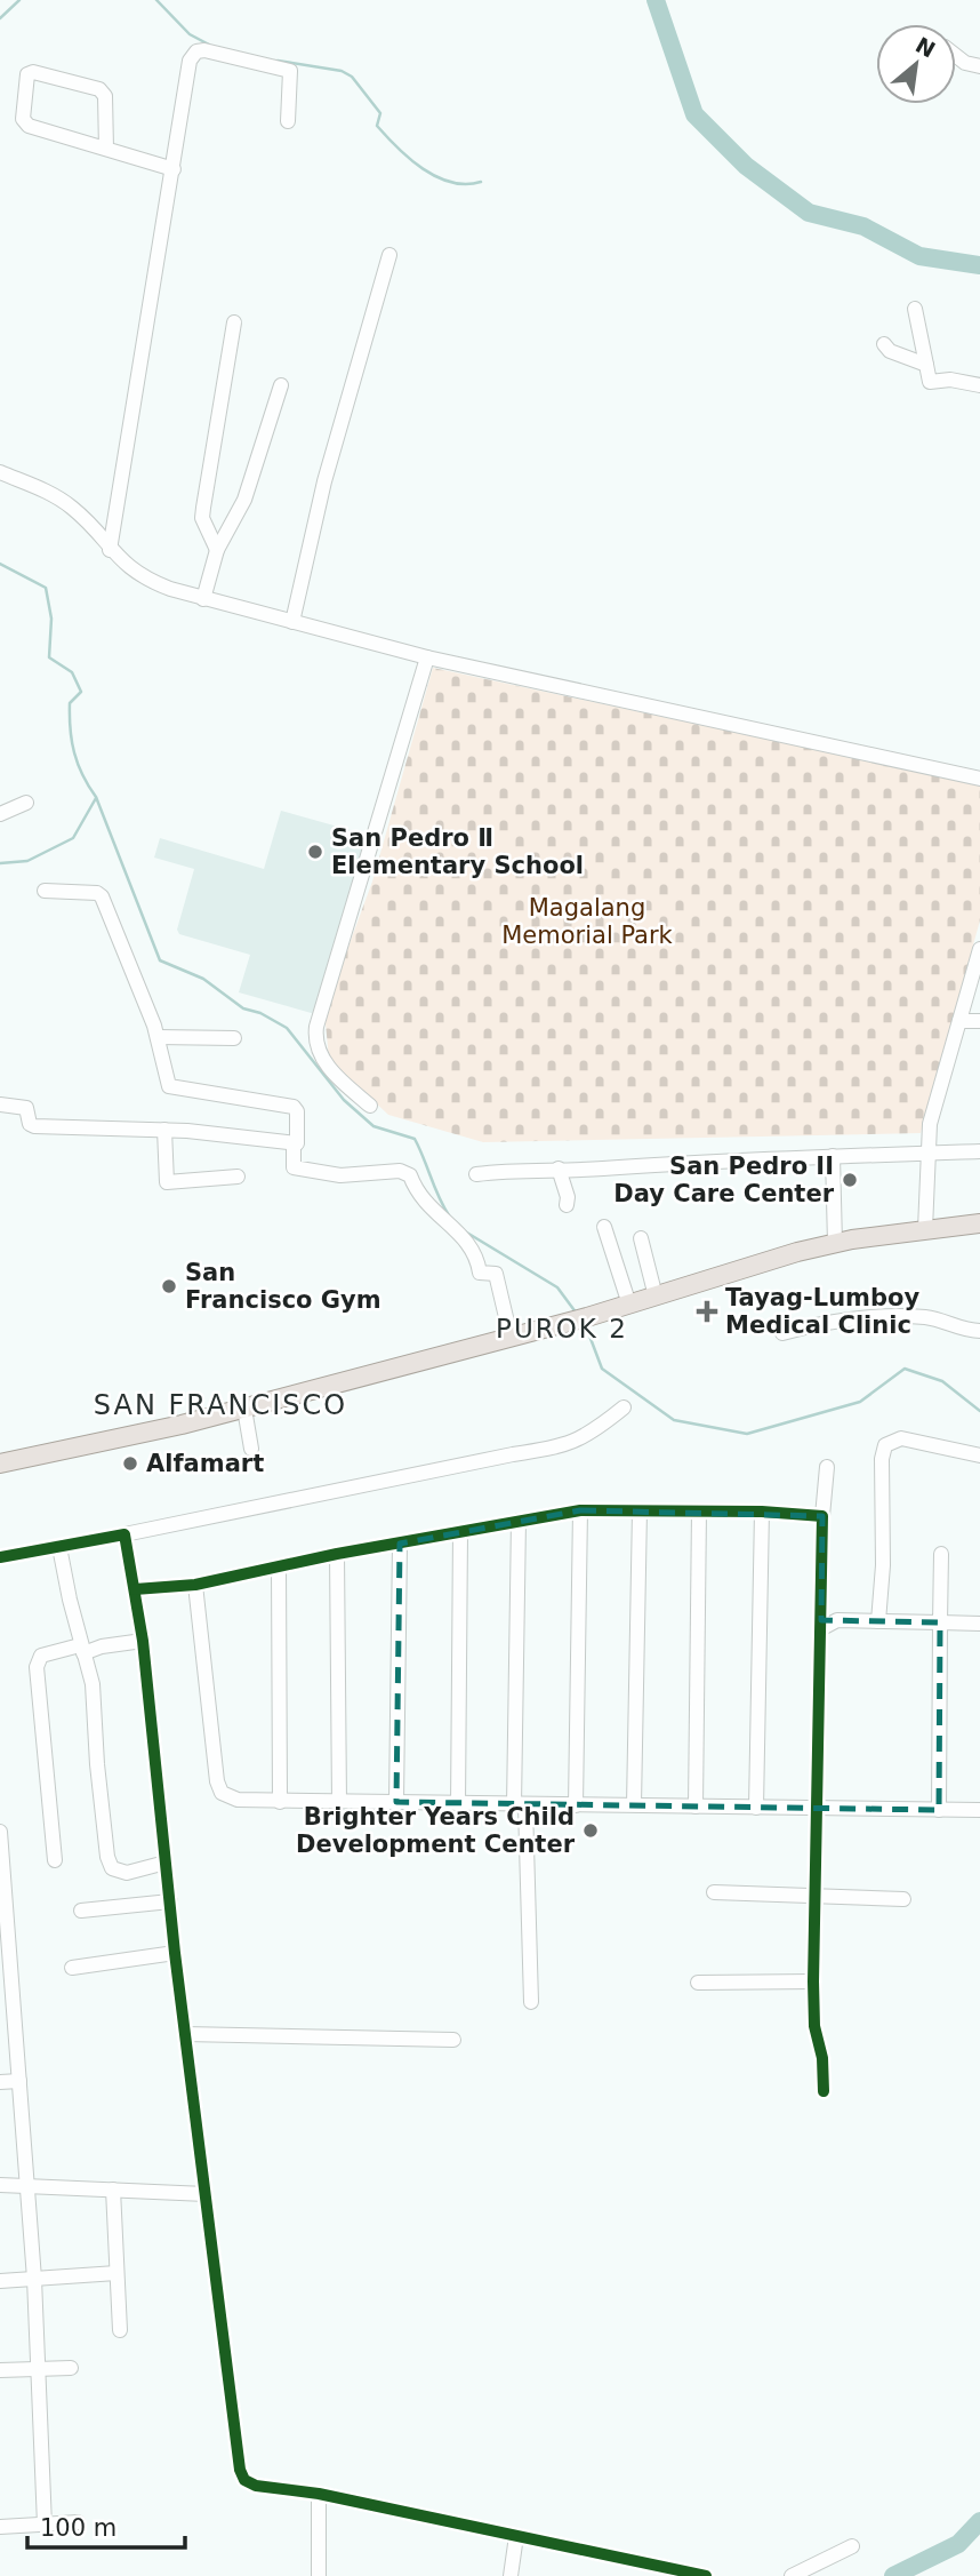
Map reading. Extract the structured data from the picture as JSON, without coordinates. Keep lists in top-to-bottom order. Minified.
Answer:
{"districts":["PUROK 2","SAN FRANCISCO"],"parks":["Magalang Memorial Park"],"places":{"other":["San Pedro Ⅱ Elementary School","San Pedro II Day Care Center","San Francisco Gym","Alfamart","Brighter Years Child Development Center"],"health":["Tayag-Lumboy Medical Clinic"]},"scale_bar":"100 m","north":"top right"}
